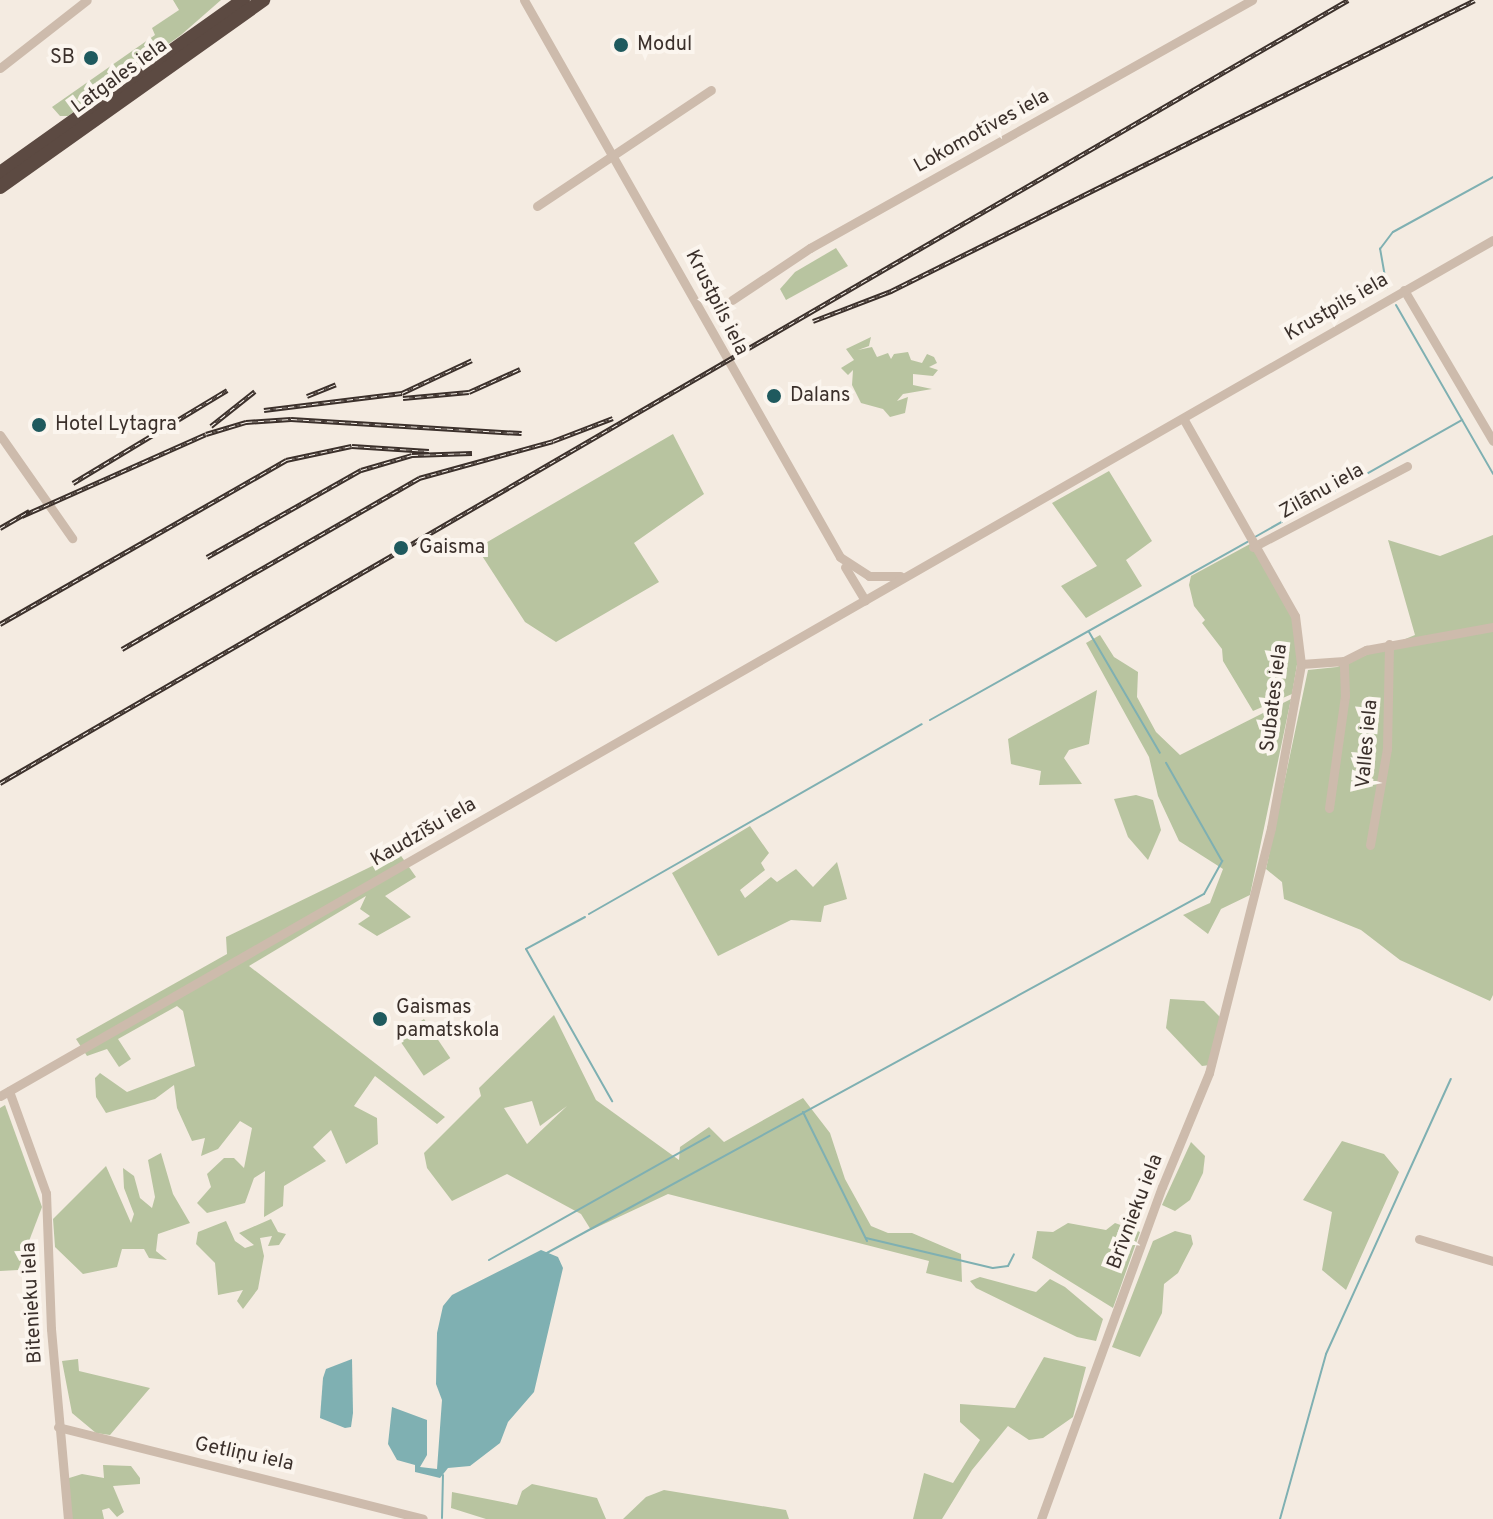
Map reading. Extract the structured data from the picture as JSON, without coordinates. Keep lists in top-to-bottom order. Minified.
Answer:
{"streets":{"highway":["Latgales iela"],"street":["Lokomotīves iela","Krustpils iela","Zilānu iela","Subates iela","Valles iela","Kaudzīšu iela","Brīvnieku iela","Bitenieku iela","Getliņu iela"]},"crossings":[["Krustpils iela","Subates iela"],["Krustpils iela","Kaudzīšu iela"],["Zilānu iela","Subates iela"],["Subates iela","Brīvnieku iela"],["Kaudzīšu iela","Bitenieku iela"],["Bitenieku iela","Getliņu iela"]],"places":["Modul","SB","Dalans","Hotel Lytagra","Gaisma","Gaismas pamatskola"]}
